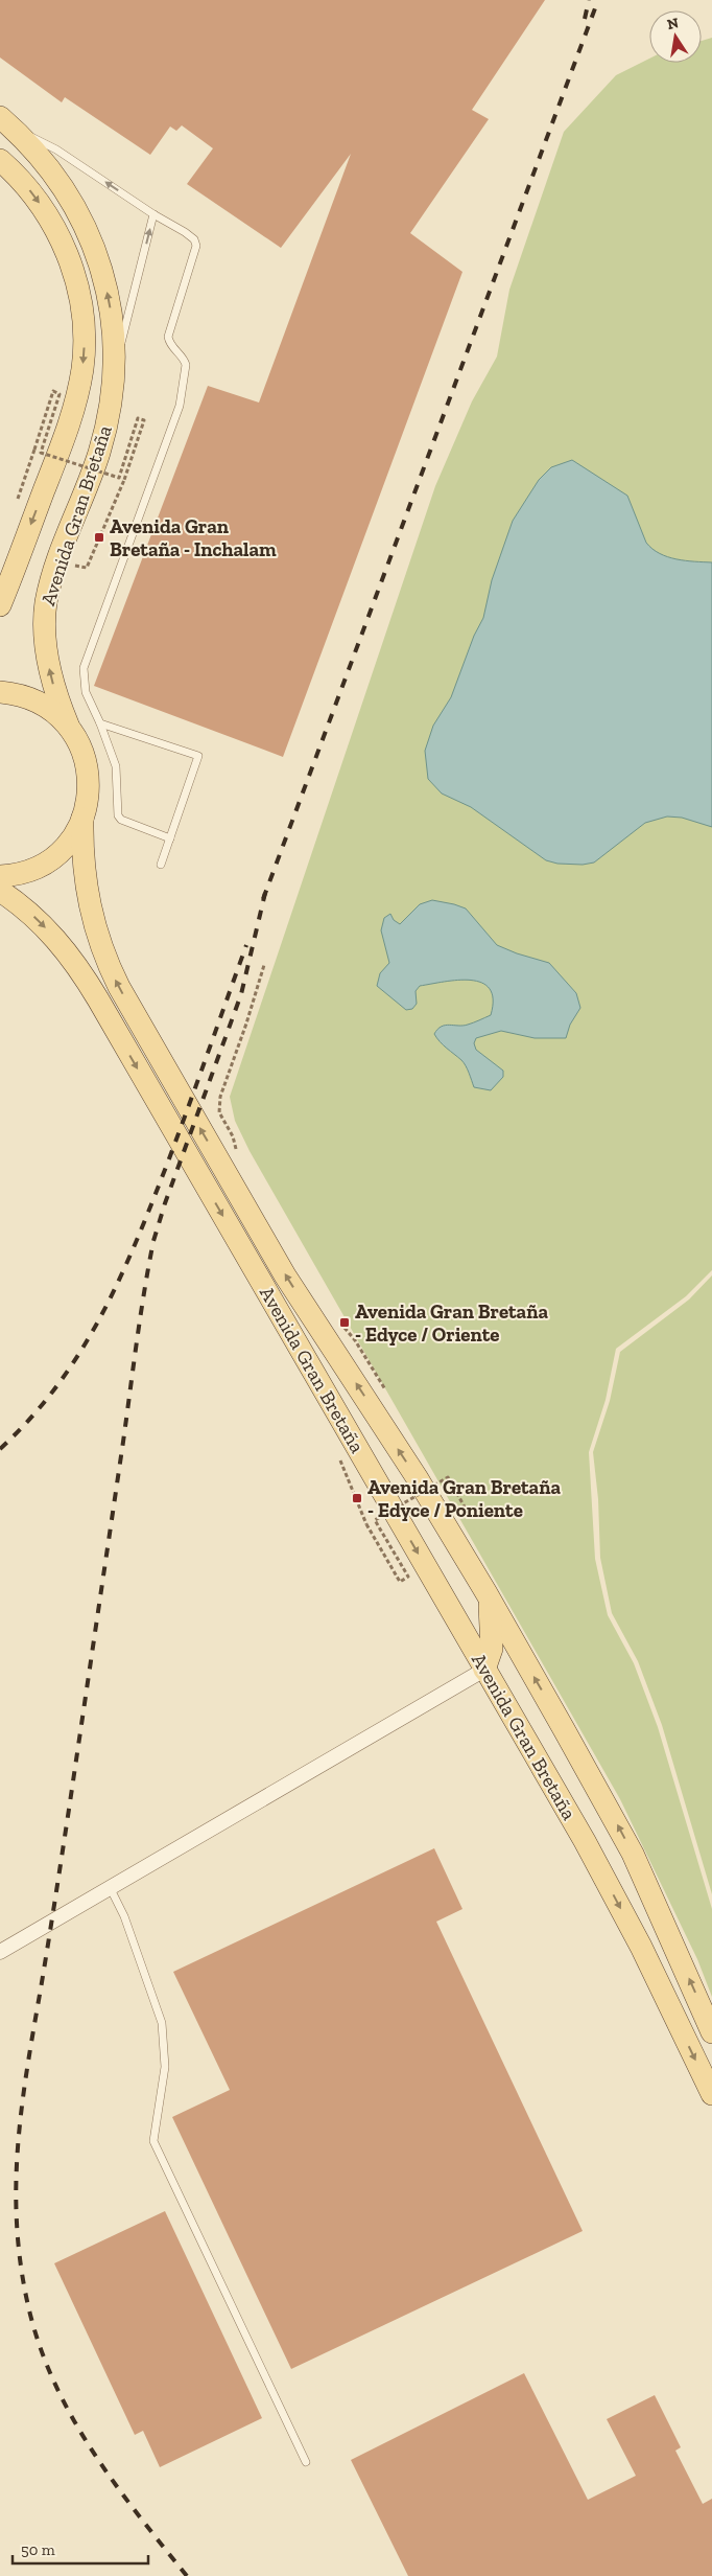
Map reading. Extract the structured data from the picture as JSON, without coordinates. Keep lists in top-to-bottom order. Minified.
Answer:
{"streets":{"main road":["Avenida Gran Bretaña"]},"places":{"transit":["Avenida Gran Bretaña - Inchalam","Avenida Gran Bretaña - Edyce / Oriente","Avenida Gran Bretaña - Edyce / Poniente"]},"scale_bar":"50 m","north":"top"}
